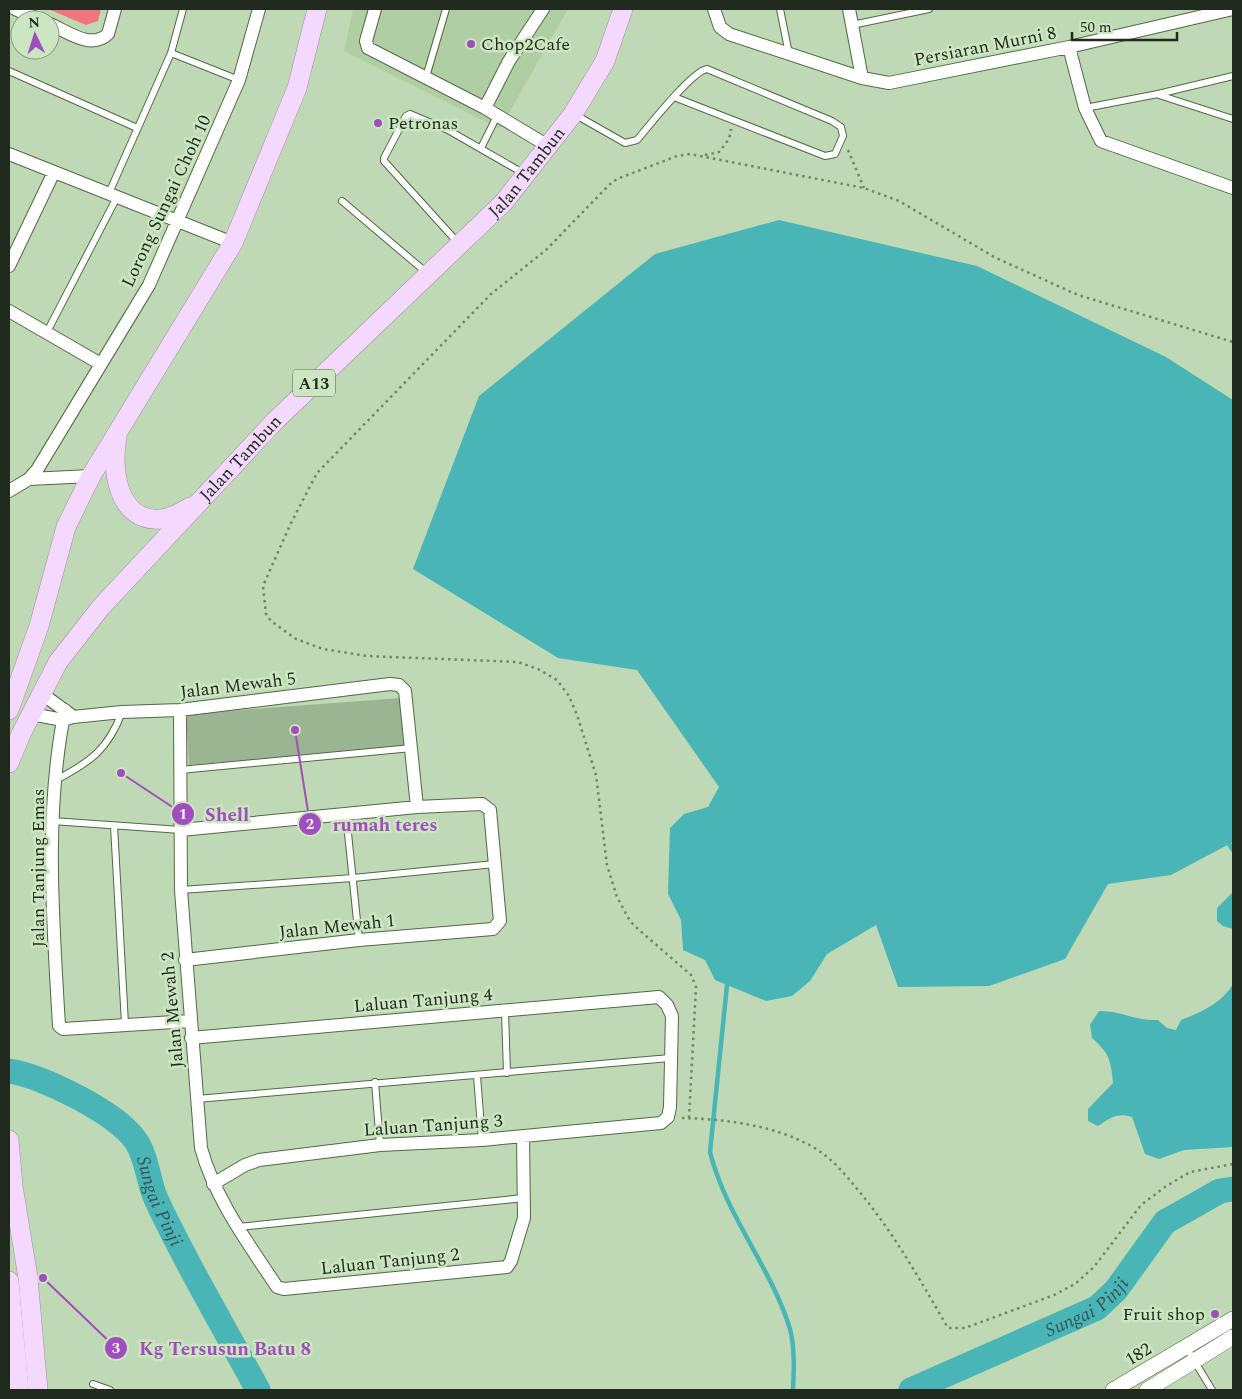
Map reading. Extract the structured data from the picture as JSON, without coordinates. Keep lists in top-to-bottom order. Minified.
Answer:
{"streets":{"main road":["Jalan Tambun","A13"],"street":["Persiaran Murni 8","Lorong Sungai Choh 10","Jalan Mewah 5","Jalan Tanjung Emas","Jalan Mewah 1","Laluan Tanjung 4","Jalan Mewah 2","Laluan Tanjung 3","Laluan Tanjung 2","182"]},"crossings":[["Jalan Tambun","Jalan Mewah 5"],["Jalan Mewah 5","Jalan Tanjung Emas"],["Jalan Mewah 5","Jalan Mewah 2"],["Jalan Mewah 1","Jalan Mewah 2"],["Laluan Tanjung 4","Jalan Mewah 2"],["Jalan Mewah 2","Laluan Tanjung 3"],["Jalan Mewah 2","Laluan Tanjung 2"]],"water":["Sungai Pinji"],"places":["Chop2Cafe","Petronas","rumah teres","Shell","Kg Tersusun Batu 8","Fruit shop"],"scale_bar":"50 m","north":"top"}
